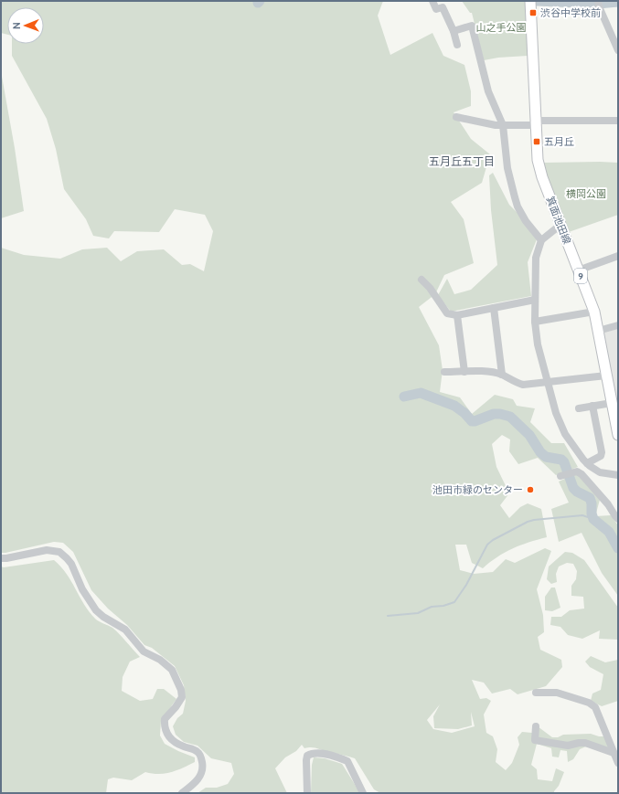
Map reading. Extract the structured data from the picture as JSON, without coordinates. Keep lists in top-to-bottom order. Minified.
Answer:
{"streets":{"main road":["箕面池田線","9"]},"districts":["五月丘五丁目"],"parks":["山之手公園","横岡公園"],"places":{"transit":["渋谷中学校前","五月丘"],"other":["池田市緑のセンター"]},"north":"left"}
